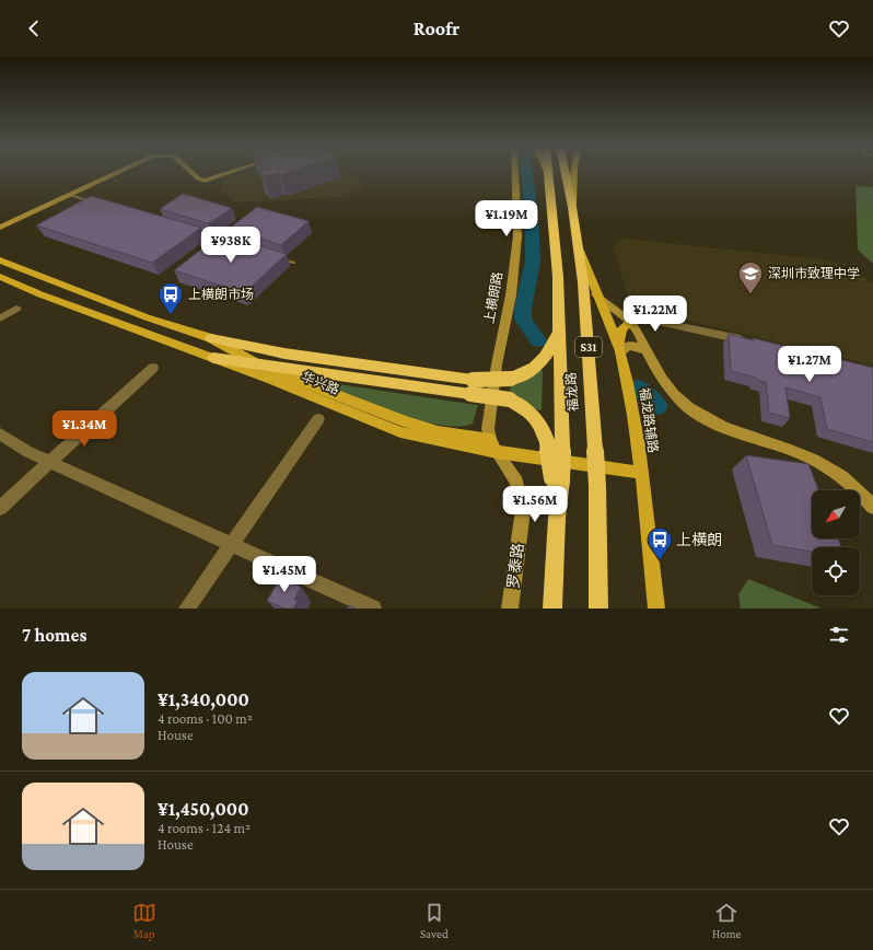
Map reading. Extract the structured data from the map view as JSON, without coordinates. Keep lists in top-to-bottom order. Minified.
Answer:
{"streets":{"highway":["S31","福龙路"],"main road":["华兴路","福龙路辅路"],"street":["上横朗路","罗泰路"]},"crossings":[["上横朗路","华兴路"],["上横朗路","罗泰路"],["S31","福龙路"],["华兴路","福龙路辅路"],["华兴路","罗泰路"],["福龙路","福龙路辅路"]],"places":{"school or university":["深圳市致理中学"],"bus stop":["上横朗市场","上横朗"]},"north":"bottom left","page":{"header":"Roofr","price":["¥1.19M","¥938K","¥1.22M","¥1.27M","¥1.34M","¥1.56M","¥1.45M"],"heading":"7 homes","list":[{"name":"¥1,340,000","note":"4 rooms · 100 m² · House"},{"name":"¥1,450,000","note":"4 rooms · 124 m² · House"}],"tabs":["Map","Saved","Home"]}}
